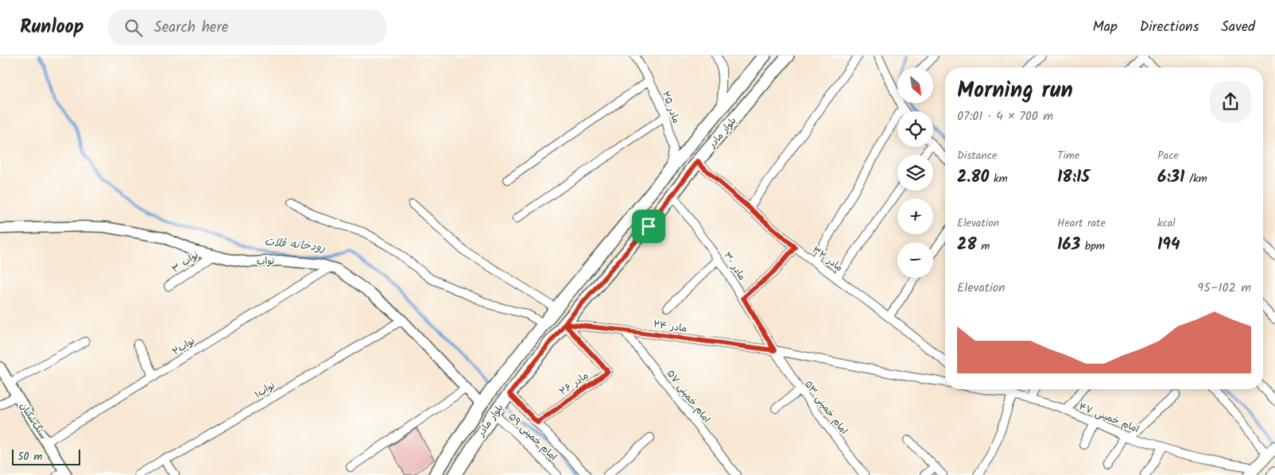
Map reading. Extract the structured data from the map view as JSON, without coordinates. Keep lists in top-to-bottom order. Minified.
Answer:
{"streets":{"main road":["بلوار مادر"],"street":["مادر ۲۵","مادر ۳۲","نواب","نواب ۳","مادر ۳۰","مادر ۲۴","نواب۲","مادر ۲۶","نواب۱","امام خمینی ۵۷","امام خمینی ۵۳","امام خمینی ۴۷","سنگ‌شکنان","امام خمینی ۵۹"]},"crossings":[["مادر ۲۵","بلوار مادر"],["بلوار مادر","مادر ۳۲"],["بلوار مادر","نواب"],["بلوار مادر","مادر ۳۰"],["بلوار مادر","مادر ۲۴"],["بلوار مادر","مادر ۲۶"],["بلوار مادر","امام خمینی ۵۹"],["نواب","نواب ۳"],["نواب","نواب۲"],["نواب","نواب۱"],["مادر ۳۰","مادر ۲۴"],["مادر ۳۰","امام خمینی ۵۳"],["مادر ۲۴","مادر ۲۶"],["مادر ۲۴","امام خمینی ۵۷"],["مادر ۲۴","امام خمینی ۵۳"],["نواب۲","سنگ‌شکنان"],["مادر ۲۶","امام خمینی ۵۹"]],"water":["رودخانه قلات"],"scale_bar":"50 m","north":"bottom right","page":{"header":"Runloop","search":"Search here","nav":["Map","Directions","Saved"],"map_buttons":["+","−"],"heading":["Morning run","07:01 · 4 × 700 m"],"stats":[["Distance","2.80 km"],["Time","18:15"],["Pace","6:31 /km"],["Elevation","28 m"],["Heart rate","163 bpm"],["kcal","194"]],"chart":["Elevation","95–102 m"],"scale":"50 m"}}
